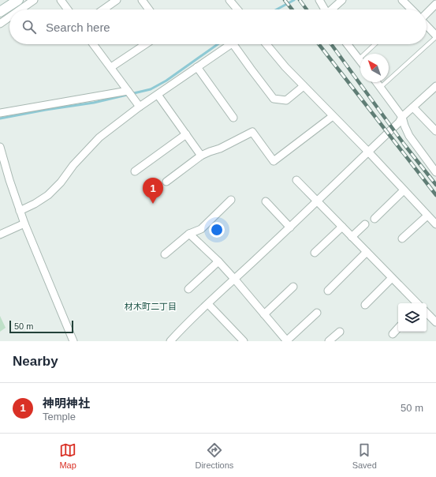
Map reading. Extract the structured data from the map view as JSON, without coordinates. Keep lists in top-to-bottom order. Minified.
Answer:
{"districts":["材木町二丁目"],"scale_bar":"50 m","north":"top left","page":{"search":"Search here","pins":"1","scale":"50 m","heading":"Nearby","list":[{"mark":"1","name":"神明神社","note":"Temple","value":"50 m"}],"nav":["Map","Directions","Saved"]}}
